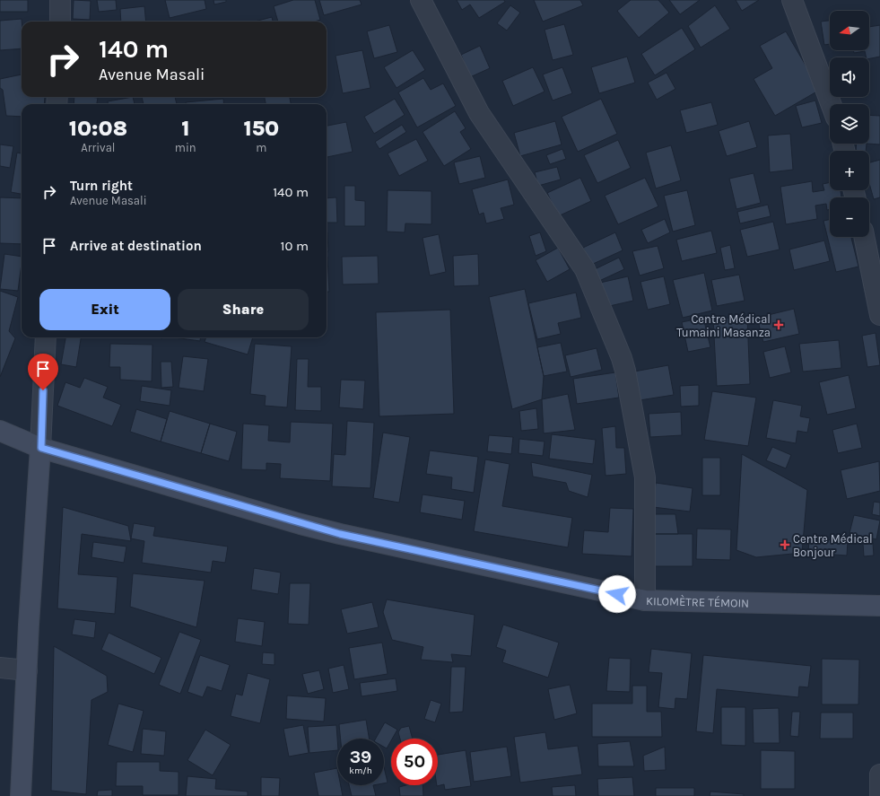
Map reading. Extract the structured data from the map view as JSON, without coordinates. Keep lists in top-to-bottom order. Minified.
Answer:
{"streets":{"main road":["KILOMÈTRE TÉMOIN"]},"places":{"health":["Centre Médical Tumaini Masanza","Centre Médical Bonjour"]},"north":"left","page":{"map_buttons":["+","−"],"turn":["140 m","Avenue Masali"],"eta":["10:08","Arrival","1","min","150","m"],"list":[{"name":"Turn right","note":"Avenue Masali","value":"140 m"},{"name":"Arrive at destination","value":"10 m"}],"buttons":["Exit","Share"],"speed":"39 km/h","limit":"50"}}
